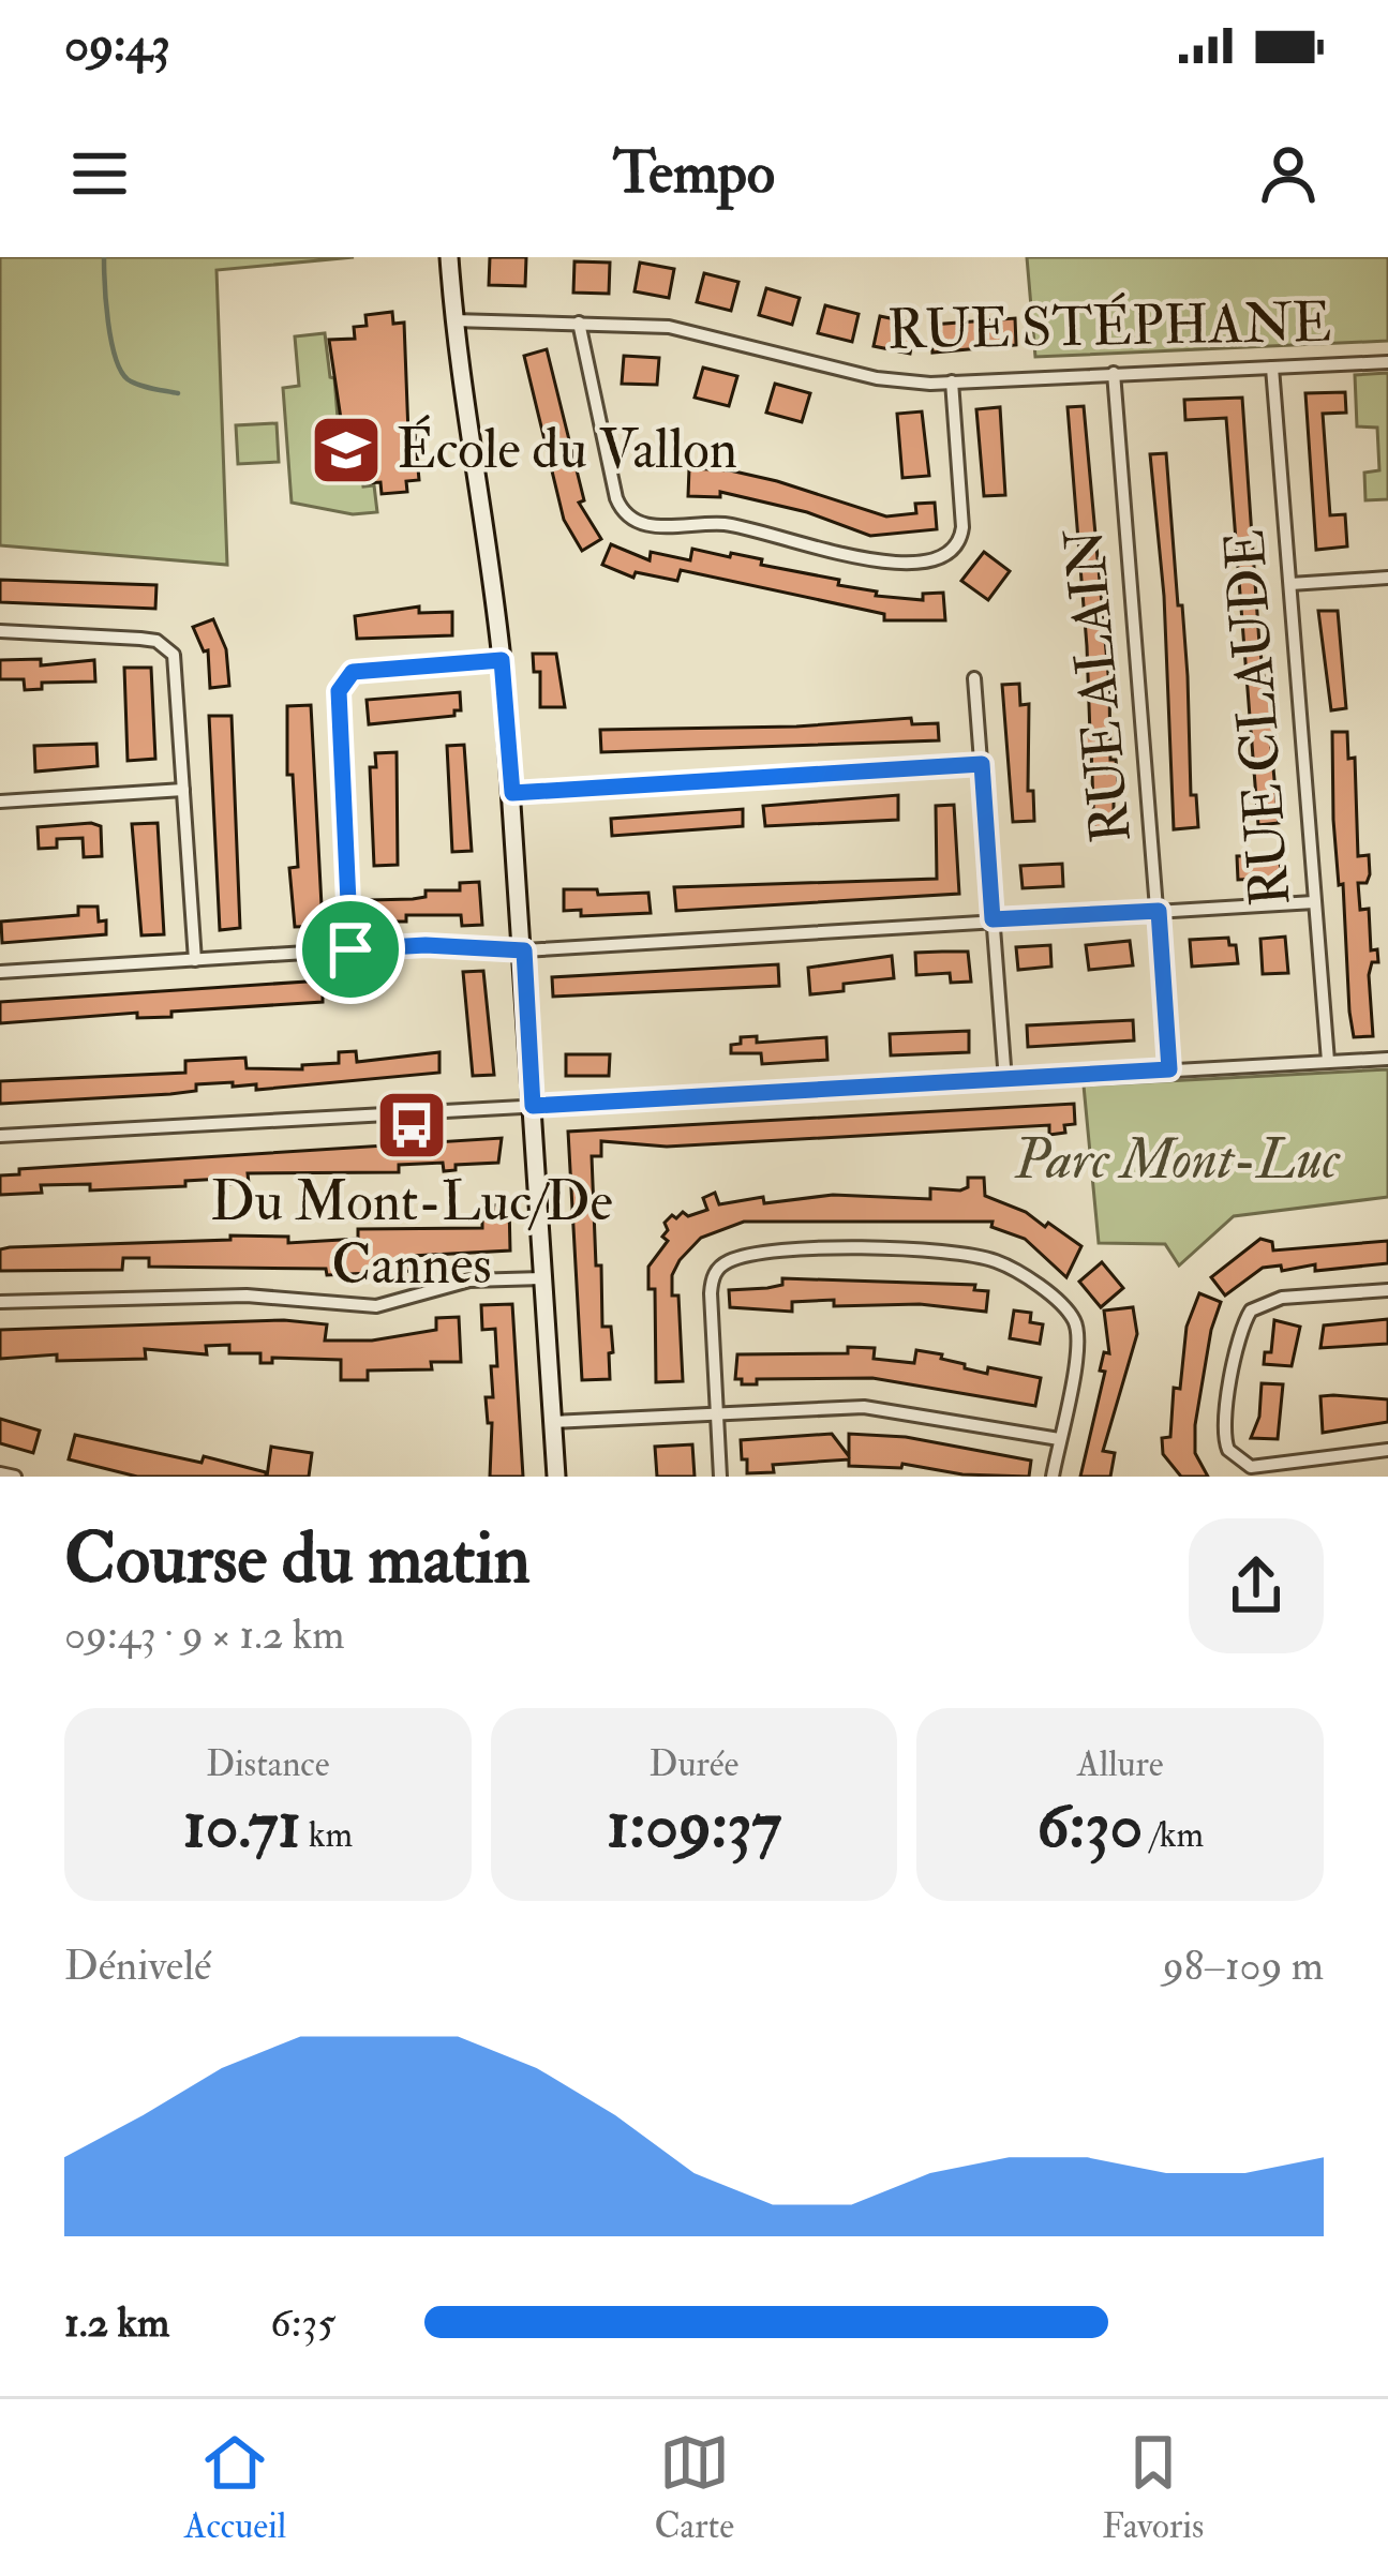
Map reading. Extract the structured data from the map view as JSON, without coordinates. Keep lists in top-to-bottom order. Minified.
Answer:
{"streets":{"street":["RUE STÉPHANE","RUE ALAIN","RUE CLAUDE"]},"crossings":[["RUE STÉPHANE","RUE ALAIN"],["RUE STÉPHANE","RUE CLAUDE"]],"parks":["Parc Mont-Luc"],"places":{"school or university":["École du Vallon"],"bus stop":["Du Mont-Luc/De Cannes"]},"page":{"status":"09:43","header":"Tempo","heading":["Course du matin","09:43 · 9 × 1.2 km"],"stats":[["Distance","10.71 km"],["Durée","1:09:37"],["Allure","6:30 /km"]],"chart":["Dénivelé","98–109 m"],"list":[{"name":"1.2 km","note":"6:35"}],"tabs":["Accueil","Carte","Favoris"]}}
